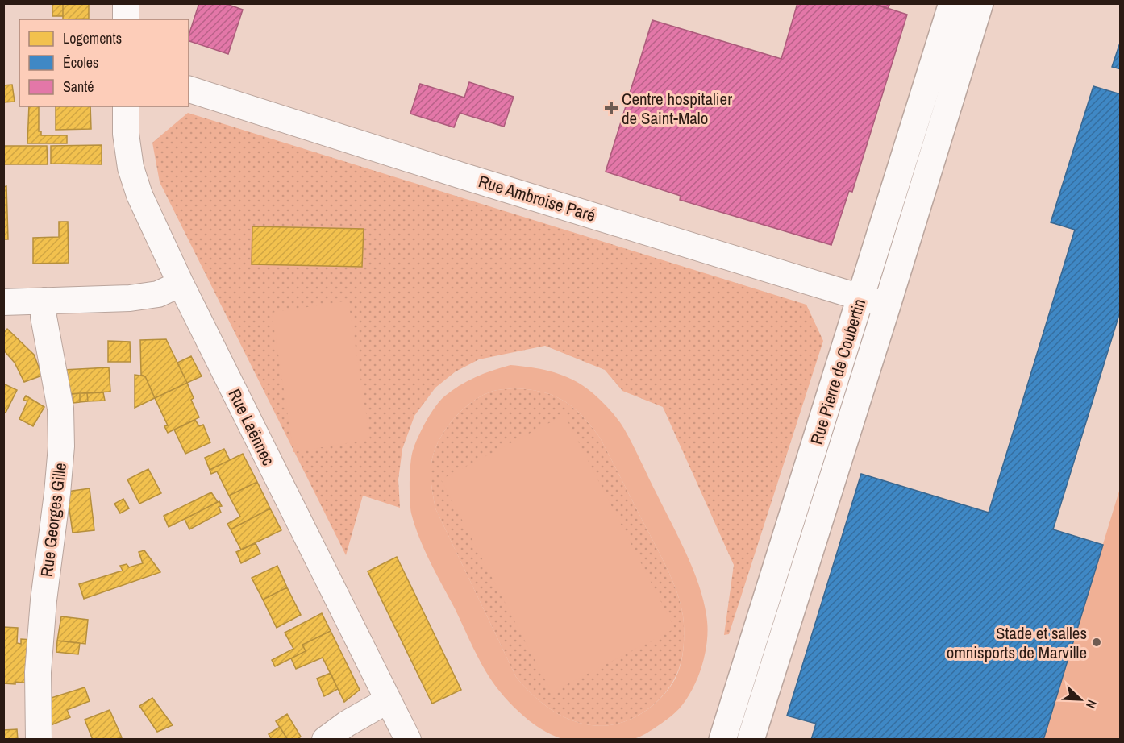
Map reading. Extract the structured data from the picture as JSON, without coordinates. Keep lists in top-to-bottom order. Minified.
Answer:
{"streets":{"main road":["Rue Pierre de Coubertin"],"street":["Rue Ambroise Paré","Rue Laënnec","Rue Georges Gille"]},"crossings":[["Rue Ambroise Paré","Rue Pierre de Coubertin"]],"places":{"health":["Centre hospitalier de Saint-Malo"],"other":["Stade et salles omnisports de Marville"]},"legend":["Logements","Écoles","Santé"],"north":"bottom right"}
